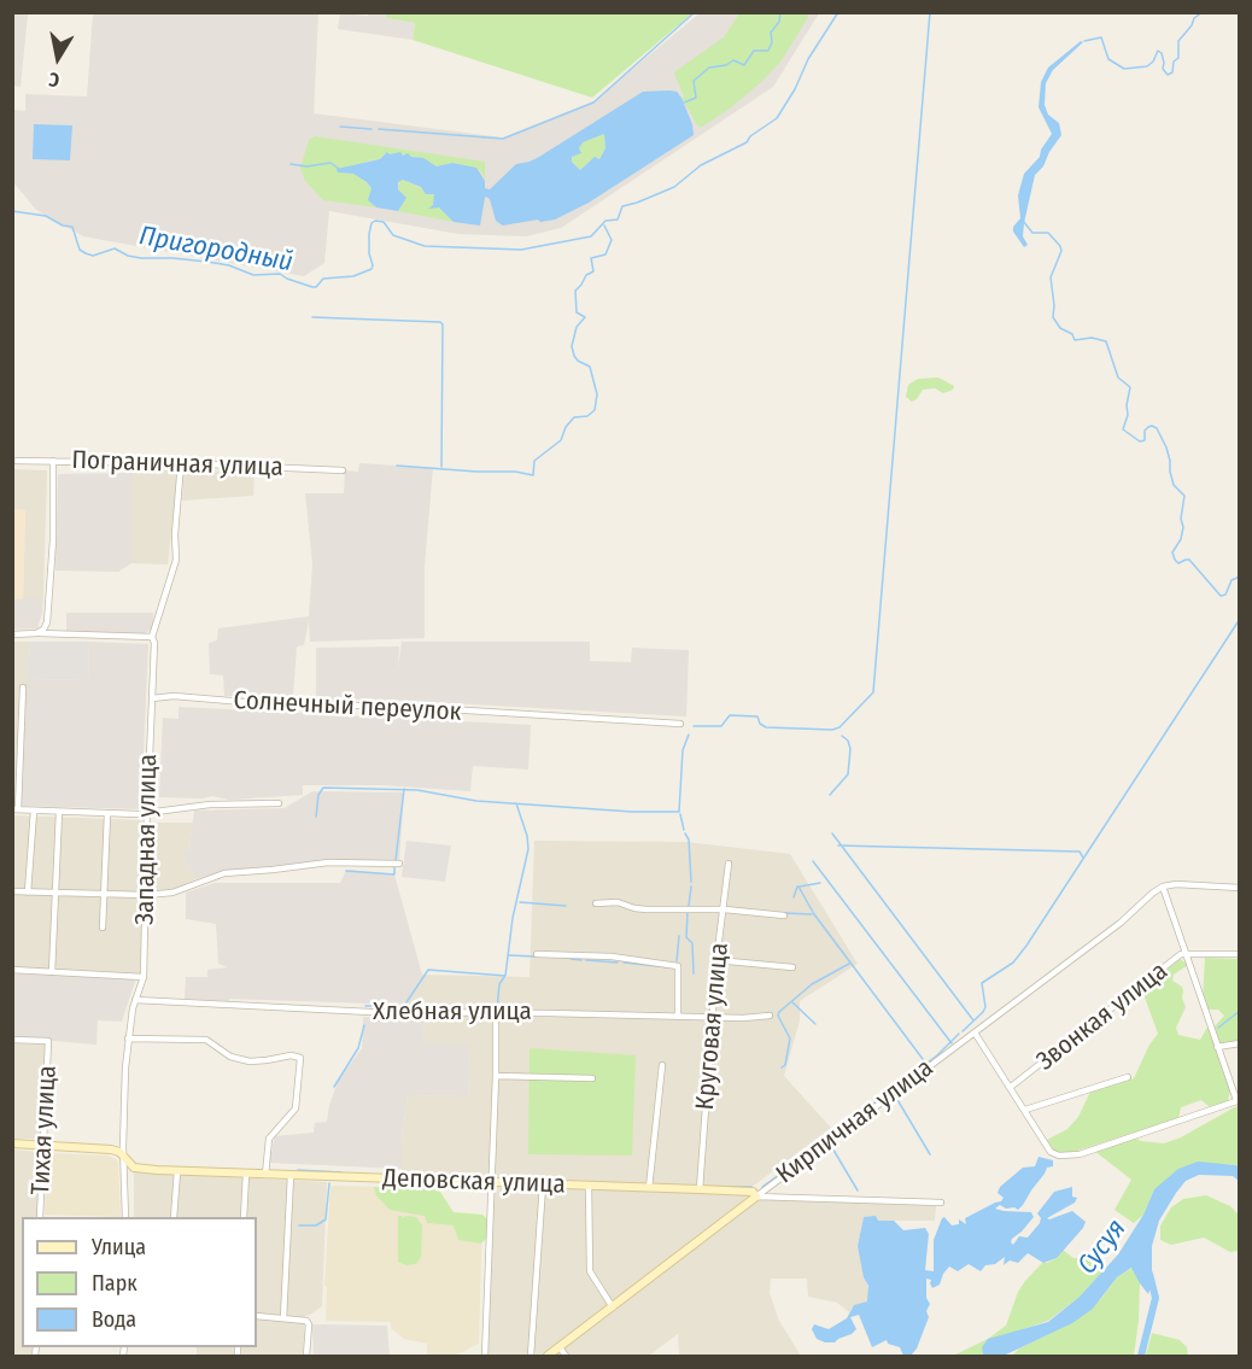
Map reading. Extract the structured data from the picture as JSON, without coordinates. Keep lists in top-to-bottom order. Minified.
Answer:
{"streets":{"street":["Пограничная улица","Солнечный переулок","Западная улица","Хлебная улица","Звонкая улица","Круговая улица","Кирпичная улица","Тихая улица","Деповская улица"]},"crossings":[["Пограничная улица","Западная улица"],["Солнечный переулок","Западная улица"],["Западная улица","Хлебная улица"],["Западная улица","Деповская улица"],["Хлебная улица","Круговая улица"],["Круговая улица","Деповская улица"],["Кирпичная улица","Деповская улица"],["Тихая улица","Деповская улица"]],"water":["Пригородный","Сусуя"],"legend":["Улица","Парк","Вода"],"north":"bottom"}
